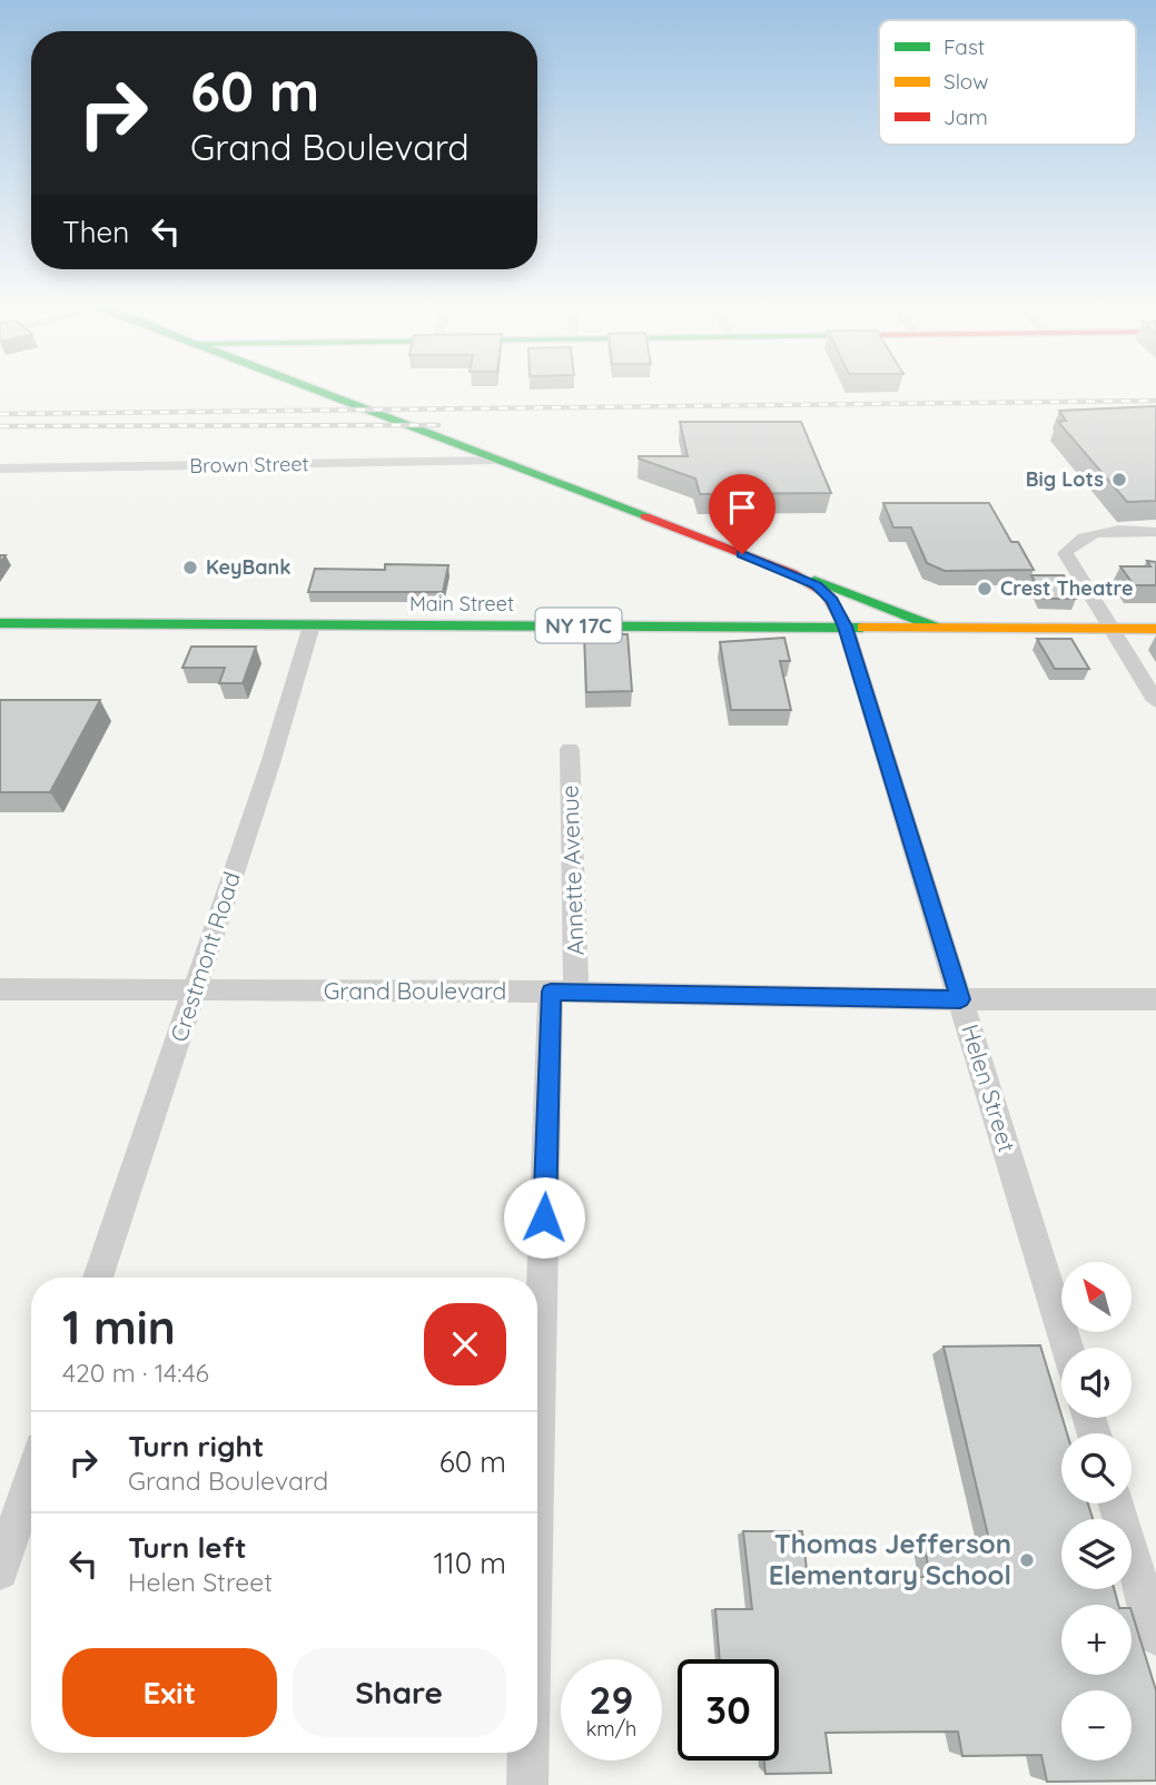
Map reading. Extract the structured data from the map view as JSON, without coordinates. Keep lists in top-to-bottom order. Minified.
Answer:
{"streets":{"street":["Brown Street","Main Street","NY 17C","Annette Avenue","Crestmont Road","Grand Boulevard","Helen Street"]},"crossings":[["Main Street","Crestmont Road"],["Main Street","Helen Street"],["Annette Avenue","Grand Boulevard"],["Crestmont Road","Grand Boulevard"],["Grand Boulevard","Helen Street"]],"places":["Big Lots","KeyBank","Crest Theatre","Thomas Jefferson Elementary School"],"legend":["Fast","Slow","Jam"],"north":"top left","page":{"turn":["60 m","Grand Boulevard"],"then":"Then","map_buttons":["+","−"],"heading":["1 min","420 m · 14:46"],"list":[{"name":"Turn right","note":"Grand Boulevard","value":"60 m"},{"name":"Turn left","note":"Helen Street","value":"110 m"}],"buttons":["Exit","Share"],"speed":"29 km/h","limit":"30"}}
